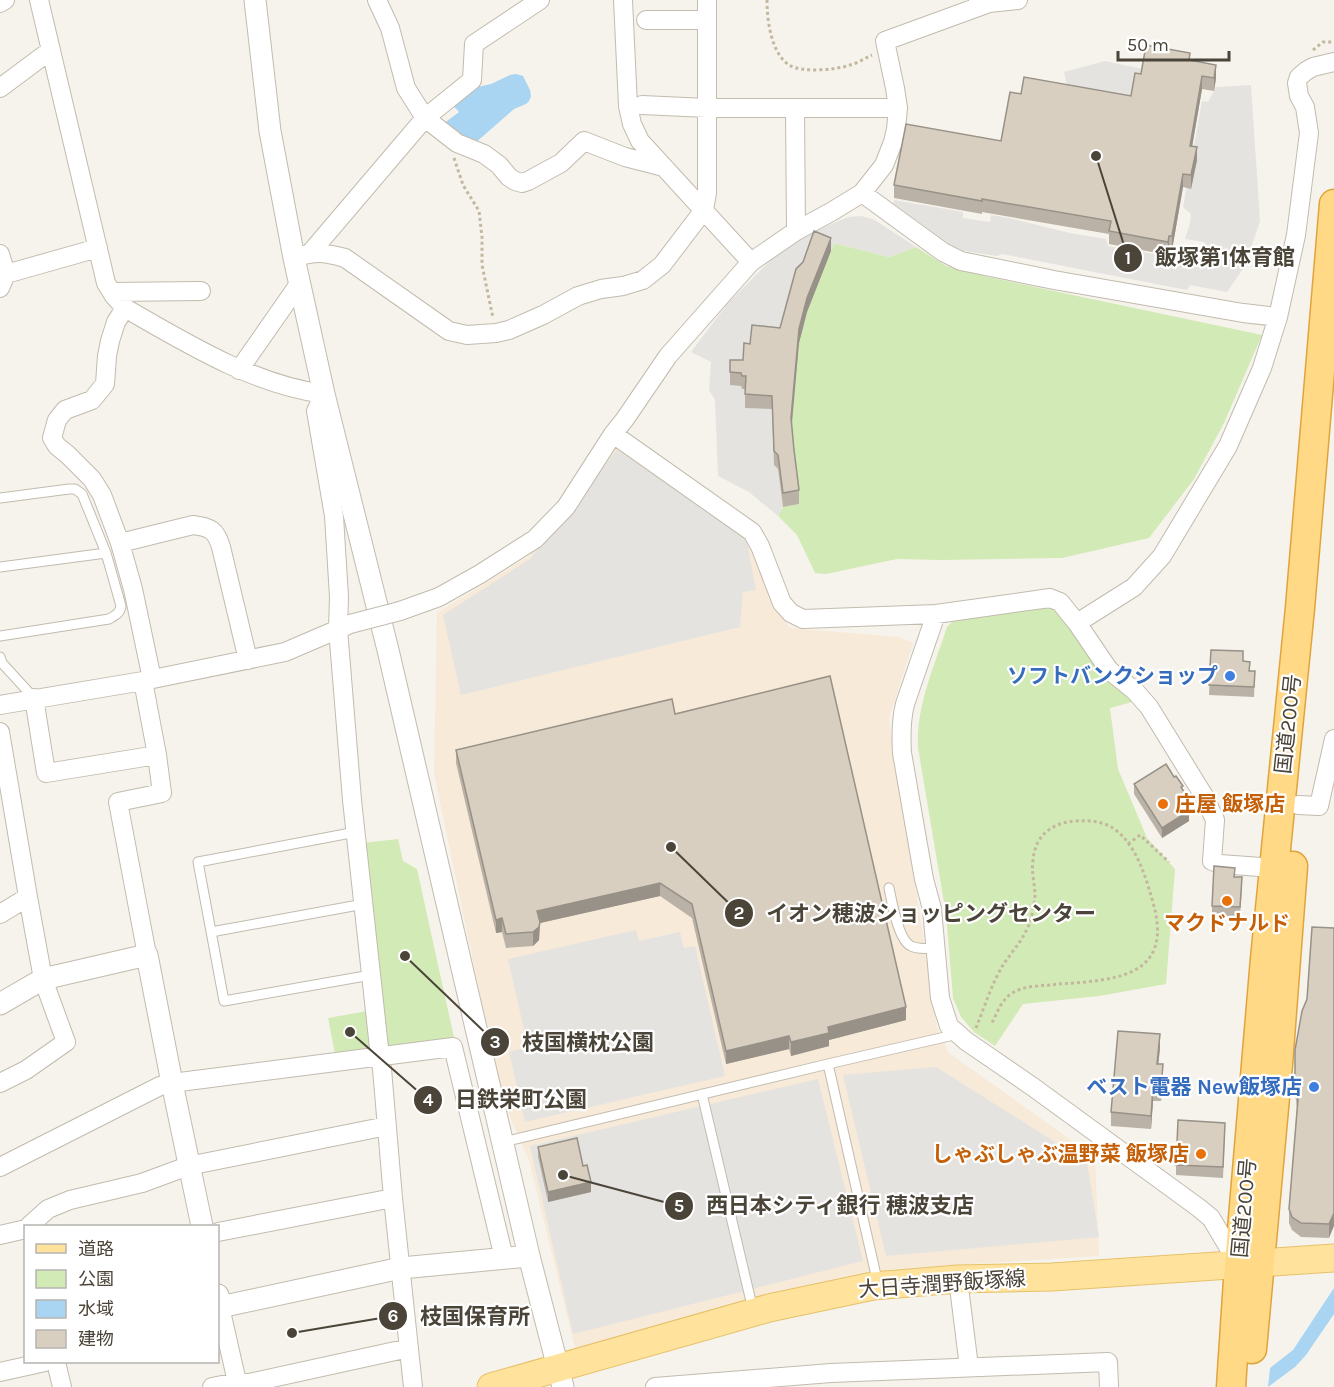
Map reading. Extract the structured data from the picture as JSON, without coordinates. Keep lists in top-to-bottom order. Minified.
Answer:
{"streets":{"highway":["国道200号"],"main road":["大日寺潤野飯塚線"]},"crossings":[["国道200号","大日寺潤野飯塚線"]],"places":["飯塚第1体育館","ソフトバンクショップ","庄屋 飯塚店","イオン穂波ショッピングセンター","マクドナルド","枝国横枕公園","日鉄栄町公園","ベスト電器 New飯塚店","しゃぶしゃぶ温野菜 飯塚店","西日本シティ銀行 穂波支店","枝国保育所"],"legend":["道路","公園","水域","建物"],"scale_bar":"50 m"}
